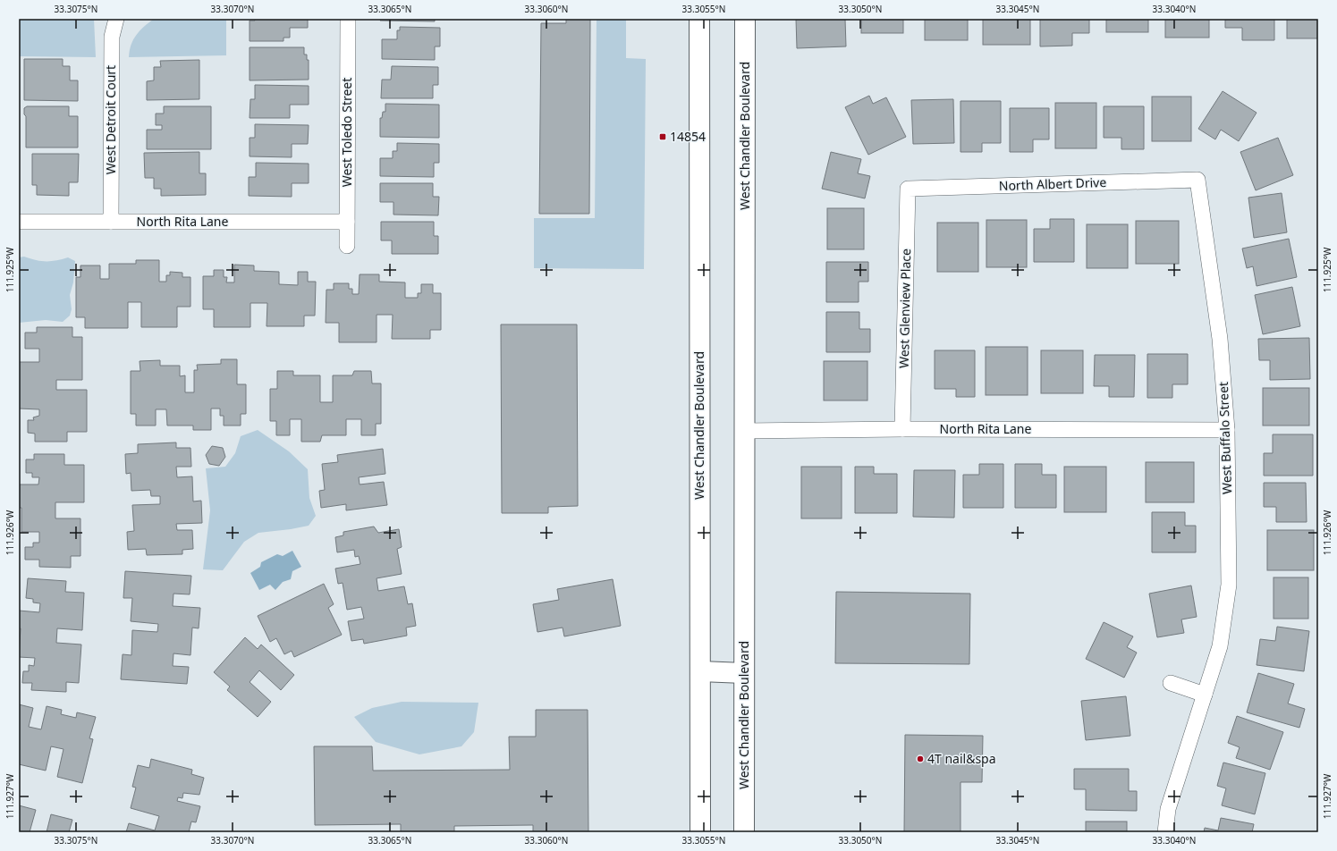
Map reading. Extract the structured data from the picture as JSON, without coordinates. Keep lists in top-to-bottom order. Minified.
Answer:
{"streets":{"main road":["West Chandler Boulevard"],"street":["West Detroit Court","West Toledo Street","North Albert Drive","North Rita Lane","West Glenview Place","West Buffalo Street"]},"crossings":[["West Detroit Court","North Rita Lane"],["West Toledo Street","North Rita Lane"],["West Chandler Boulevard","North Rita Lane"],["North Albert Drive","West Glenview Place"],["North Albert Drive","West Buffalo Street"],["North Rita Lane","West Glenview Place"],["North Rita Lane","West Buffalo Street"]],"places":{"transit":["14854"],"other":["4T nail&spa"]},"coordinates":["33.3075°N","33.3070°N","33.3065°N","33.3060°N","33.3055°N","33.3050°N","33.3045°N","33.3040°N","111.925°W","111.926°W","111.927°W"]}
